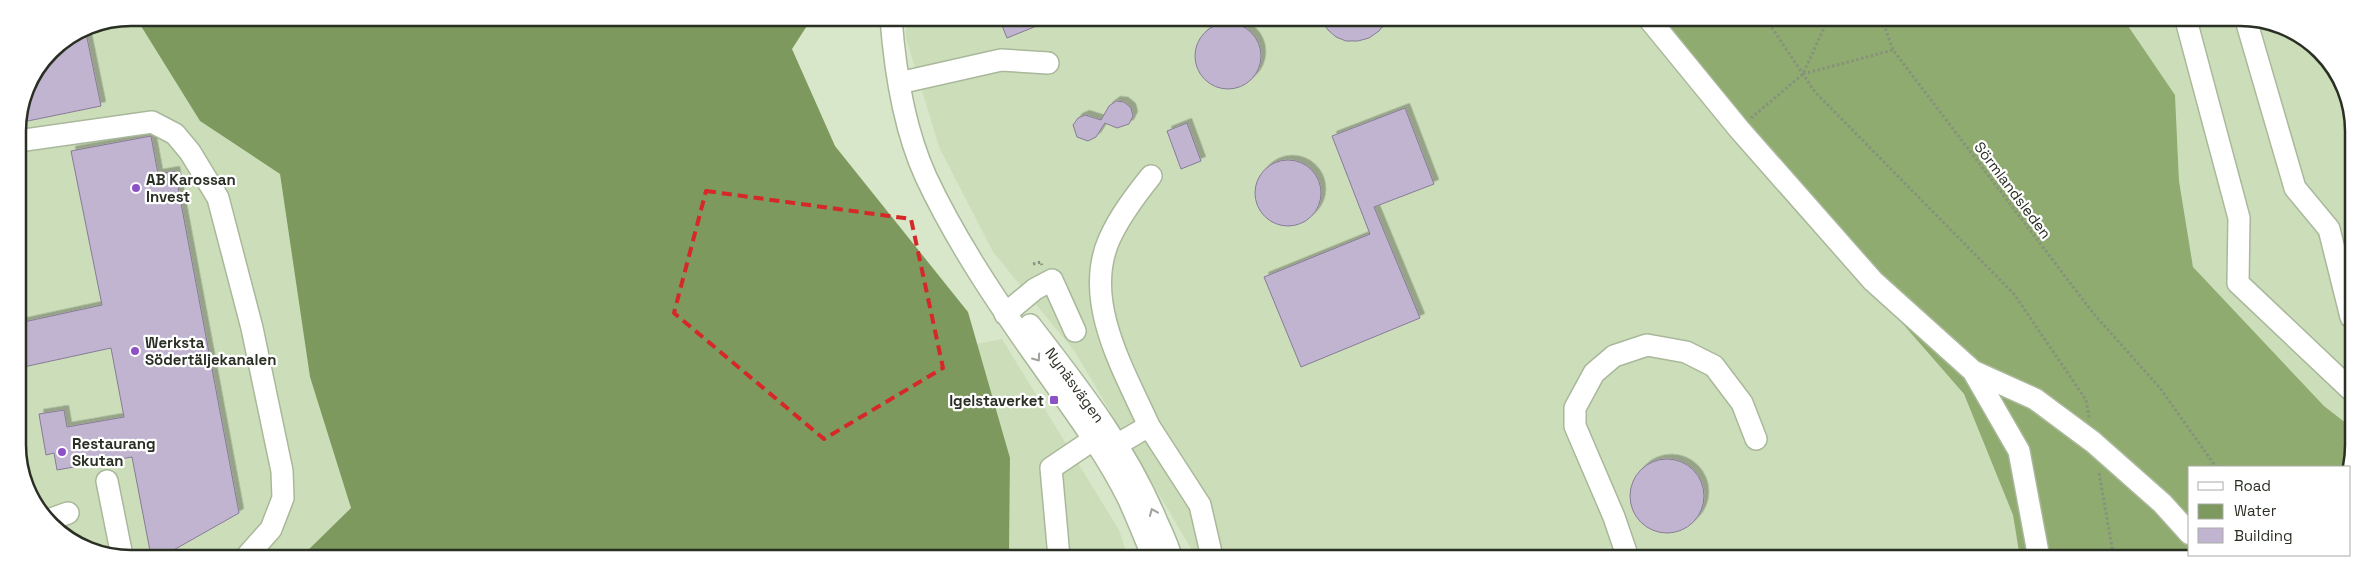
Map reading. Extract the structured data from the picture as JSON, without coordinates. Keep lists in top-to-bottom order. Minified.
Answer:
{"streets":{"street":["Nynäsvägen"],"path":["Sörmlandsleden"]},"places":{"other":["AB Karossan Invest","Werksta Södertäljekanalen","Restaurang Skutan"],"transit":["Igelstaverket"]},"legend":["Road","Water","Building"]}
